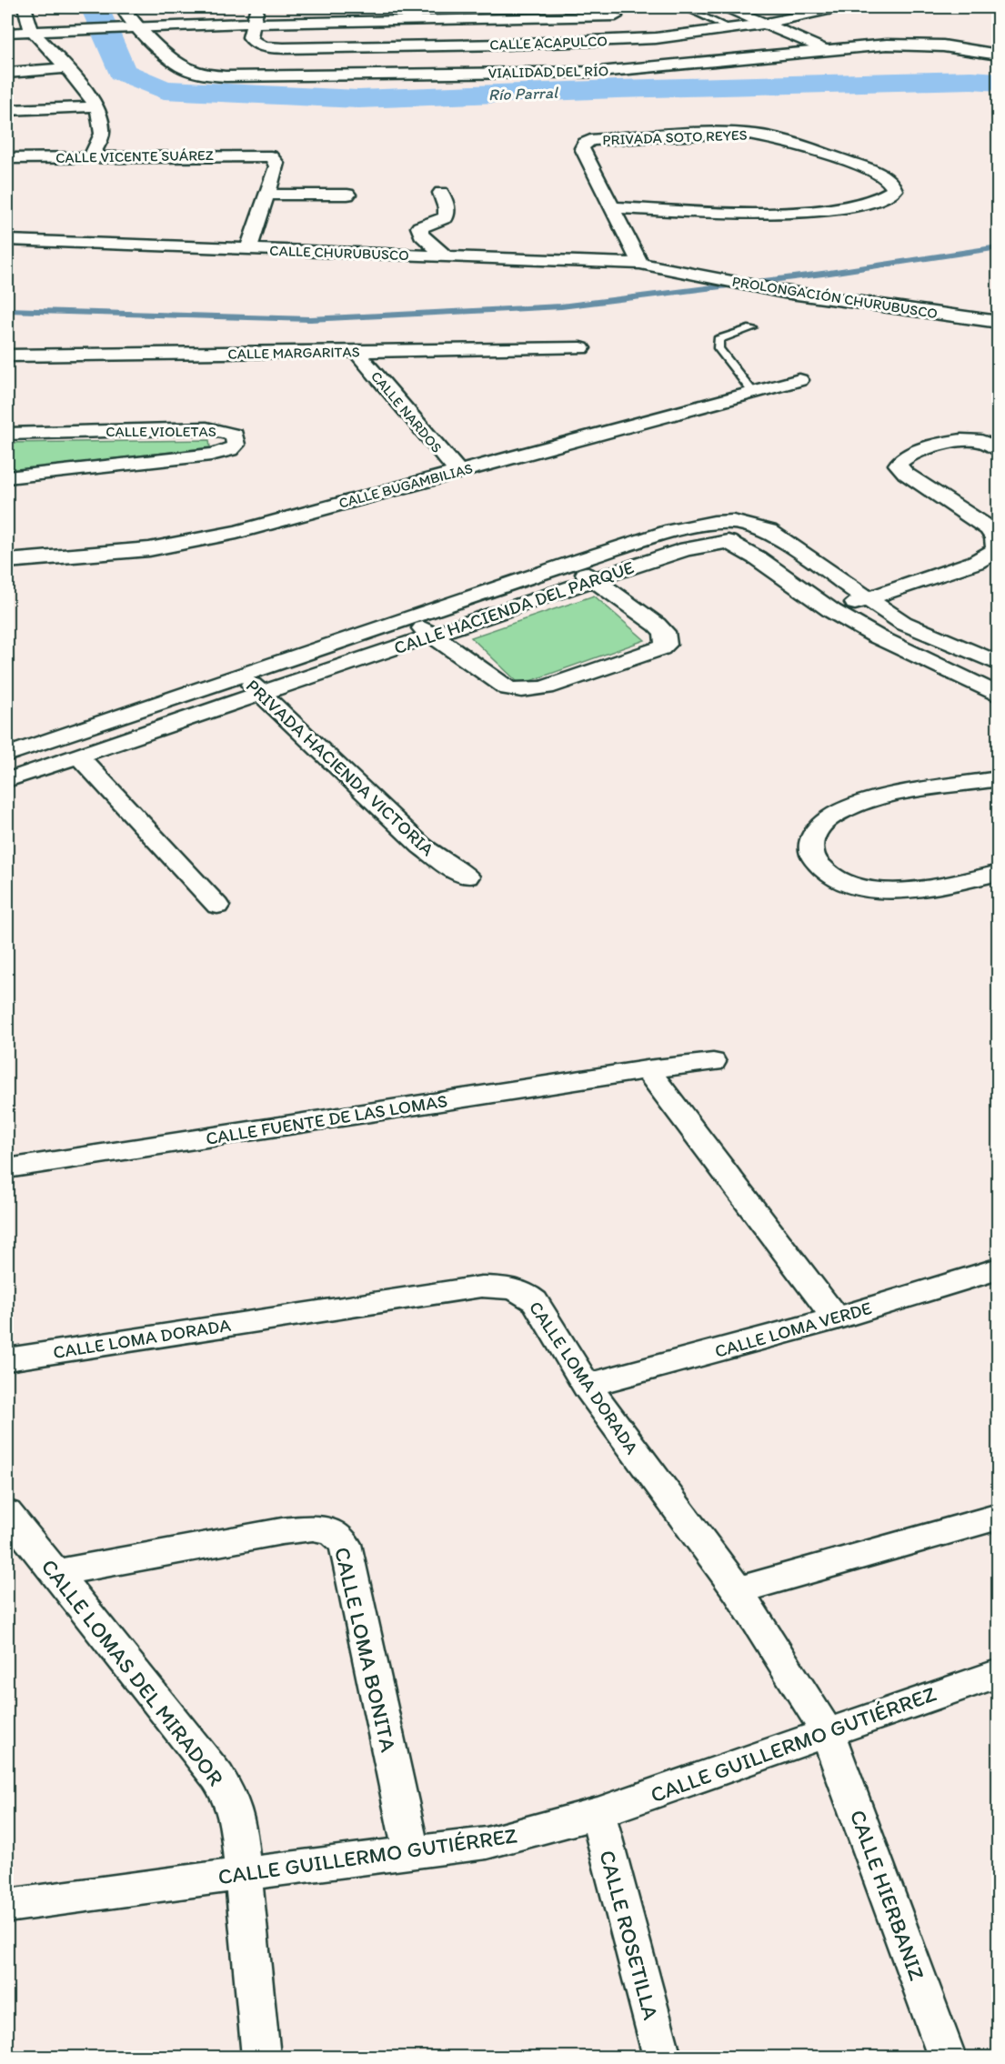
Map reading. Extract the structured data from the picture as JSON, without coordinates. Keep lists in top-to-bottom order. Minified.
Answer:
{"streets":{"main road":["VIALIDAD DEL RÍO"],"street":["CALLE ACAPULCO","PRIVADA SOTO REYES","CALLE VICENTE SUÁREZ","CALLE CHURUBUSCO","PROLONGACIÓN CHURUBUSCO","CALLE MARGARITAS","CALLE NARDOS","CALLE VIOLETAS","CALLE BUGAMBILIAS","CALLE HACIENDA DEL PARQUE","PRIVADA HACIENDA VICTORIA","CALLE FUENTE DE LAS LOMAS","CALLE LOMA VERDE","CALLE LOMA DORADA","CALLE LOMA BONITA","CALLE LOMAS DEL MIRADOR","CALLE GUILLERMO GUTIÉRREZ","CALLE HIERBANIZ","CALLE ROSETILLA"]},"crossings":[["PRIVADA SOTO REYES","CALLE CHURUBUSCO"],["CALLE CHURUBUSCO","PROLONGACIÓN CHURUBUSCO"],["CALLE MARGARITAS","CALLE NARDOS"],["CALLE NARDOS","CALLE BUGAMBILIAS"],["CALLE HACIENDA DEL PARQUE","PRIVADA HACIENDA VICTORIA"],["CALLE LOMA VERDE","CALLE LOMA DORADA"],["CALLE LOMA DORADA","CALLE GUILLERMO GUTIÉRREZ"],["CALLE LOMA DORADA","CALLE HIERBANIZ"],["CALLE LOMA BONITA","CALLE LOMAS DEL MIRADOR"],["CALLE LOMA BONITA","CALLE GUILLERMO GUTIÉRREZ"],["CALLE LOMAS DEL MIRADOR","CALLE GUILLERMO GUTIÉRREZ"],["CALLE GUILLERMO GUTIÉRREZ","CALLE HIERBANIZ"],["CALLE GUILLERMO GUTIÉRREZ","CALLE ROSETILLA"]],"water":["Río Parral"]}
